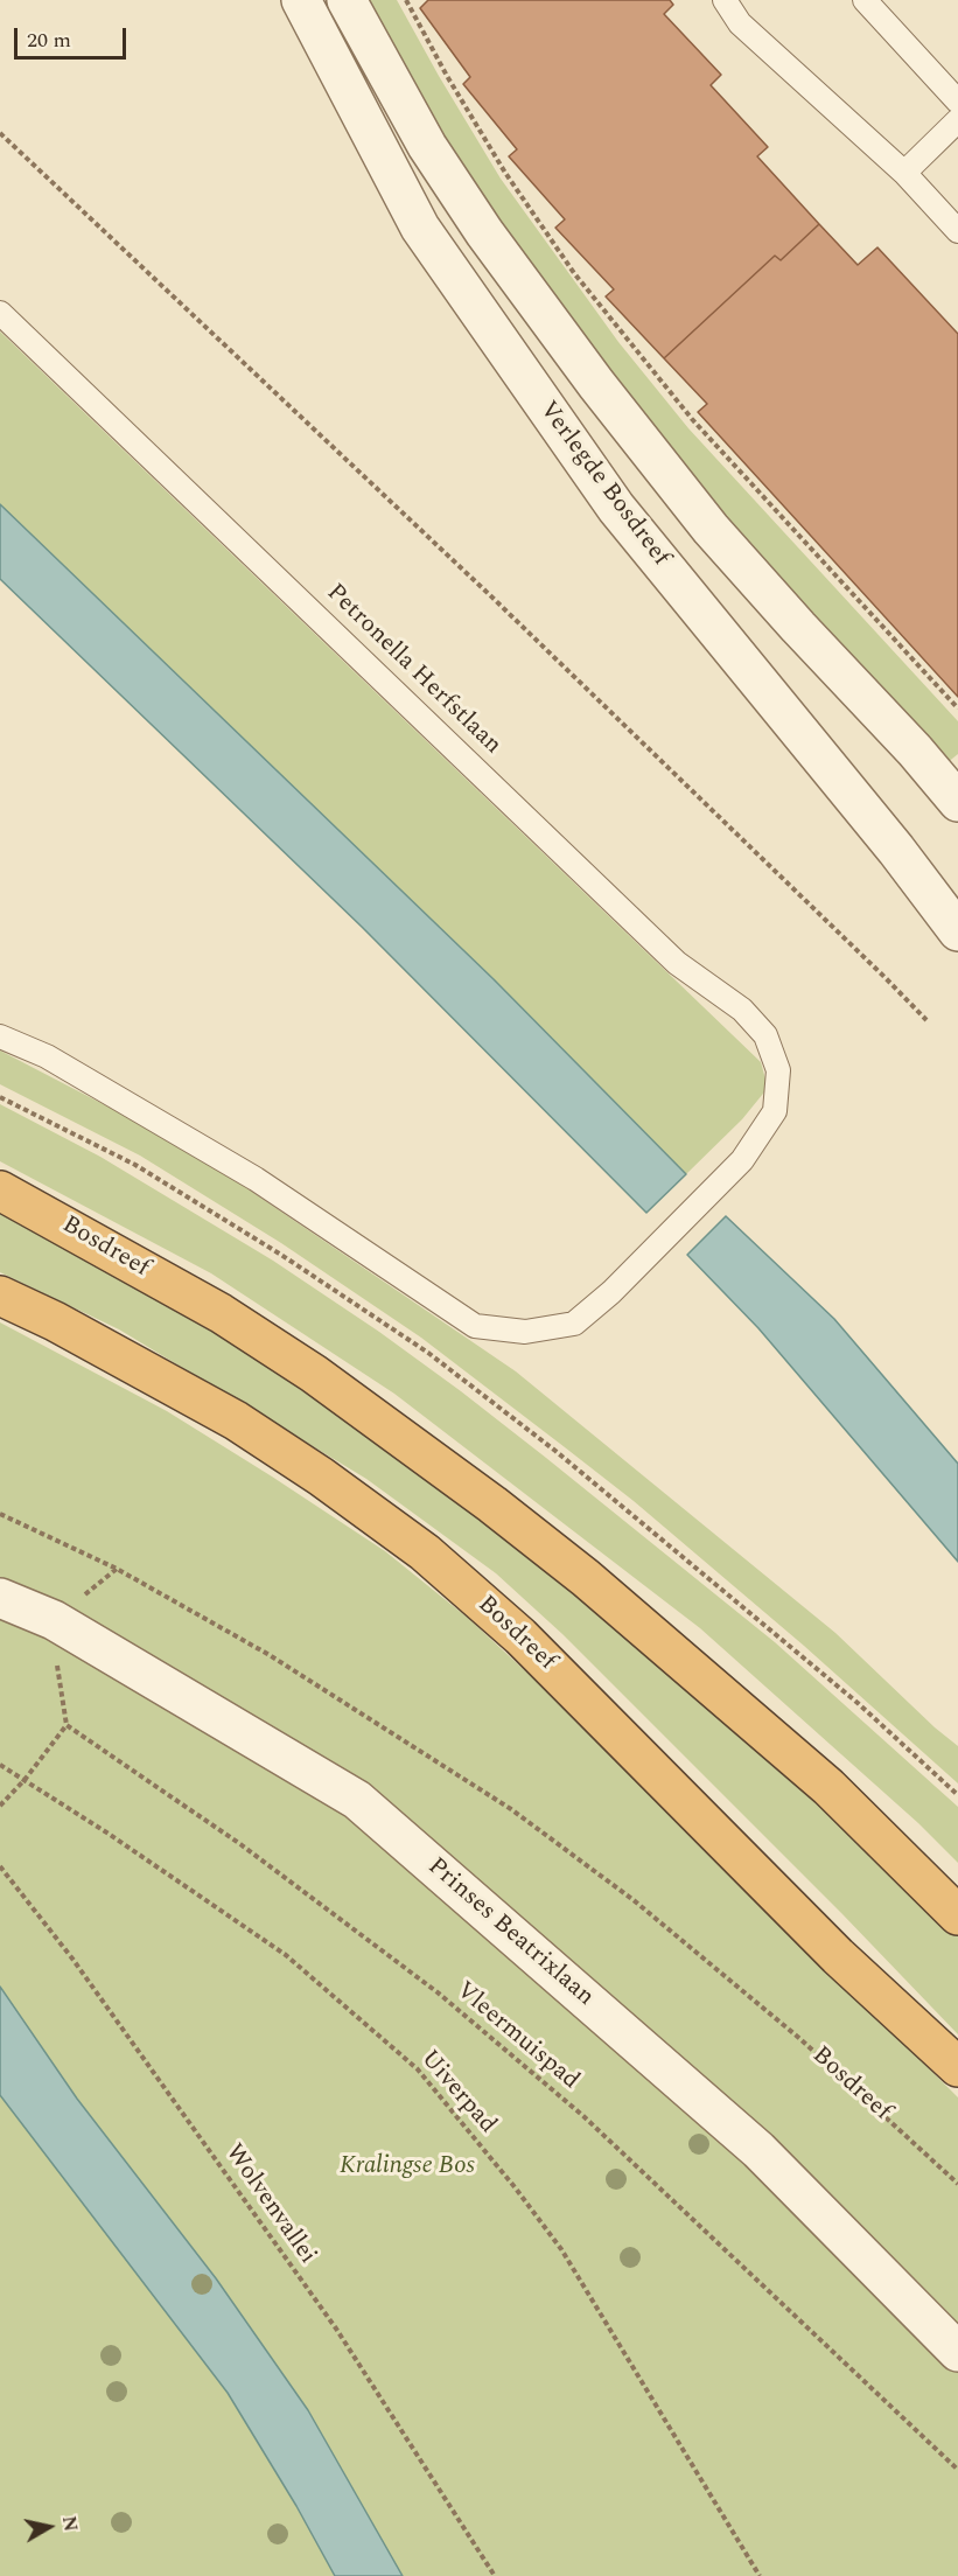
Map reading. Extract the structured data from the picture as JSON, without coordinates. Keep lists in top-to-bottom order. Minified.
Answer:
{"streets":{"highway":["Bosdreef"],"street":["Verlegde Bosdreef","Prinses Beatrixlaan"],"lane":["Petronella Herfstlaan"],"path":["Vleermuispad","Uiverpad","Wolvenvallei"]},"parks":["Kralingse Bos"],"scale_bar":"20 m","north":"right"}
